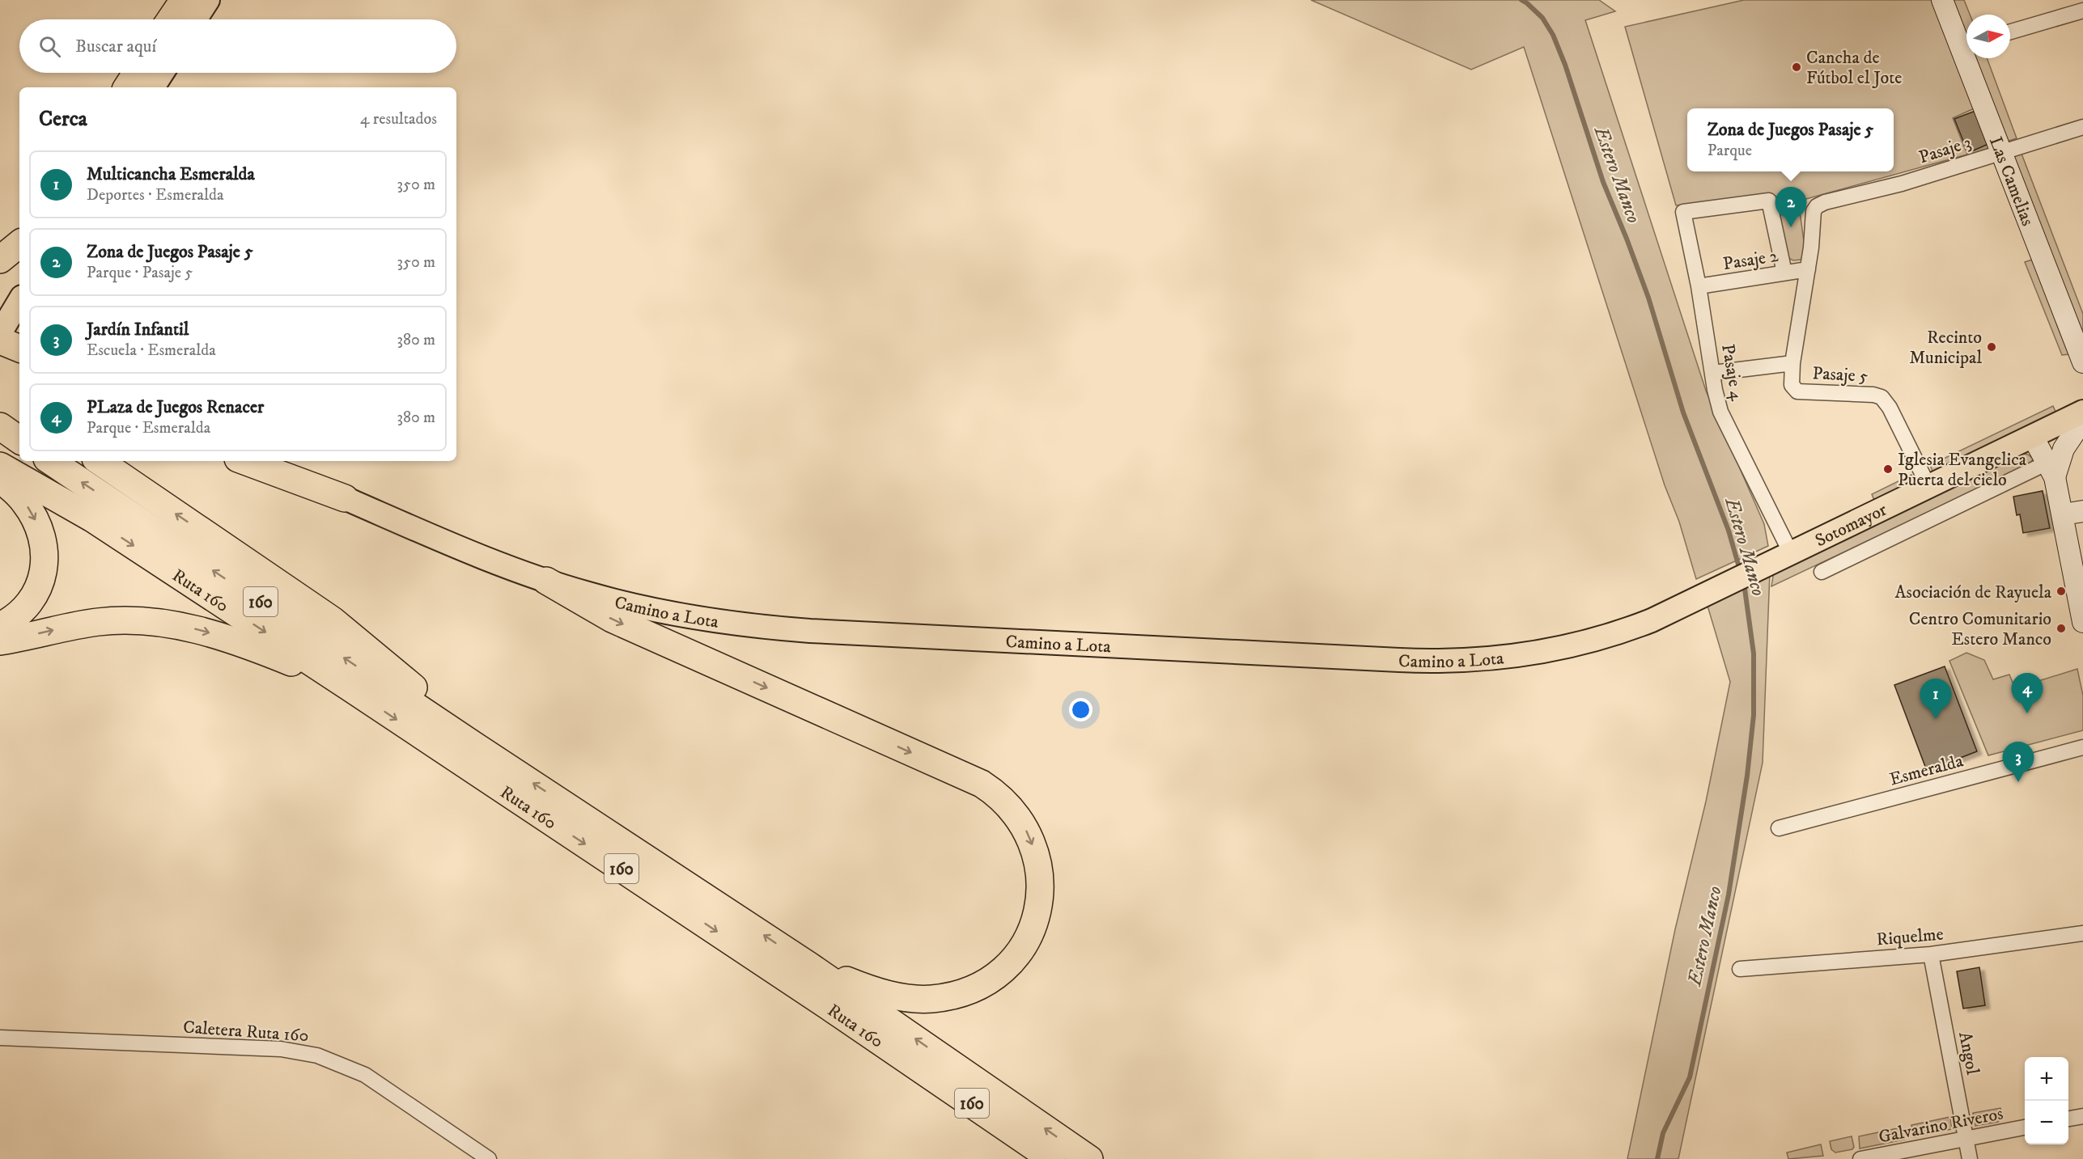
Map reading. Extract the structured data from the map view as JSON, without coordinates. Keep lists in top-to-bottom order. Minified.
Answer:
{"streets":{"highway":["Ruta 160","160"],"main road":["Sotomayor","Camino a Lota"],"street":["Pasaje 3","Las Camelias","Pasaje 2","Pasaje 4","Pasaje 5","Esmeralda","Riquelme","Caletera Ruta 160","Angol","Galvarino Riveros"]},"crossings":[["Pasaje 3","Las Camelias"],["Pasaje 3","Pasaje 5"],["Pasaje 2","Pasaje 4"],["Pasaje 2","Pasaje 5"],["Pasaje 4","Sotomayor"],["Pasaje 4","Camino a Lota"],["Pasaje 5","Sotomayor"],["Sotomayor","Camino a Lota"],["Riquelme","Angol"],["Angol","Galvarino Riveros"]],"water":["Estero Manco"],"places":["Cancha de Fútbol el Jote","Recinto Municipal","Iglesia Evangelica Puerta del cielo","Asociación de Rayuela","Centro Comunitario Estero Manco"],"north":"right","page":{"search":"Buscar aquí","heading":["Cerca","4 resultados"],"popup":["Zona de Juegos Pasaje 5","Parque"],"list":[{"mark":"1","name":"Multicancha Esmeralda","note":"Deportes · Esmeralda","value":"350 m"},{"mark":"2","name":"Zona de Juegos Pasaje 5","note":"Parque · Pasaje 5","value":"350 m"},{"mark":"3","name":"Jardín Infantil","note":"Escuela · Esmeralda","value":"380 m"},{"mark":"4","name":"PLaza de Juegos Renacer","note":"Parque · Esmeralda","value":"380 m"}],"pins":["2","4","1","3"],"map_buttons":["+","−"]}}
